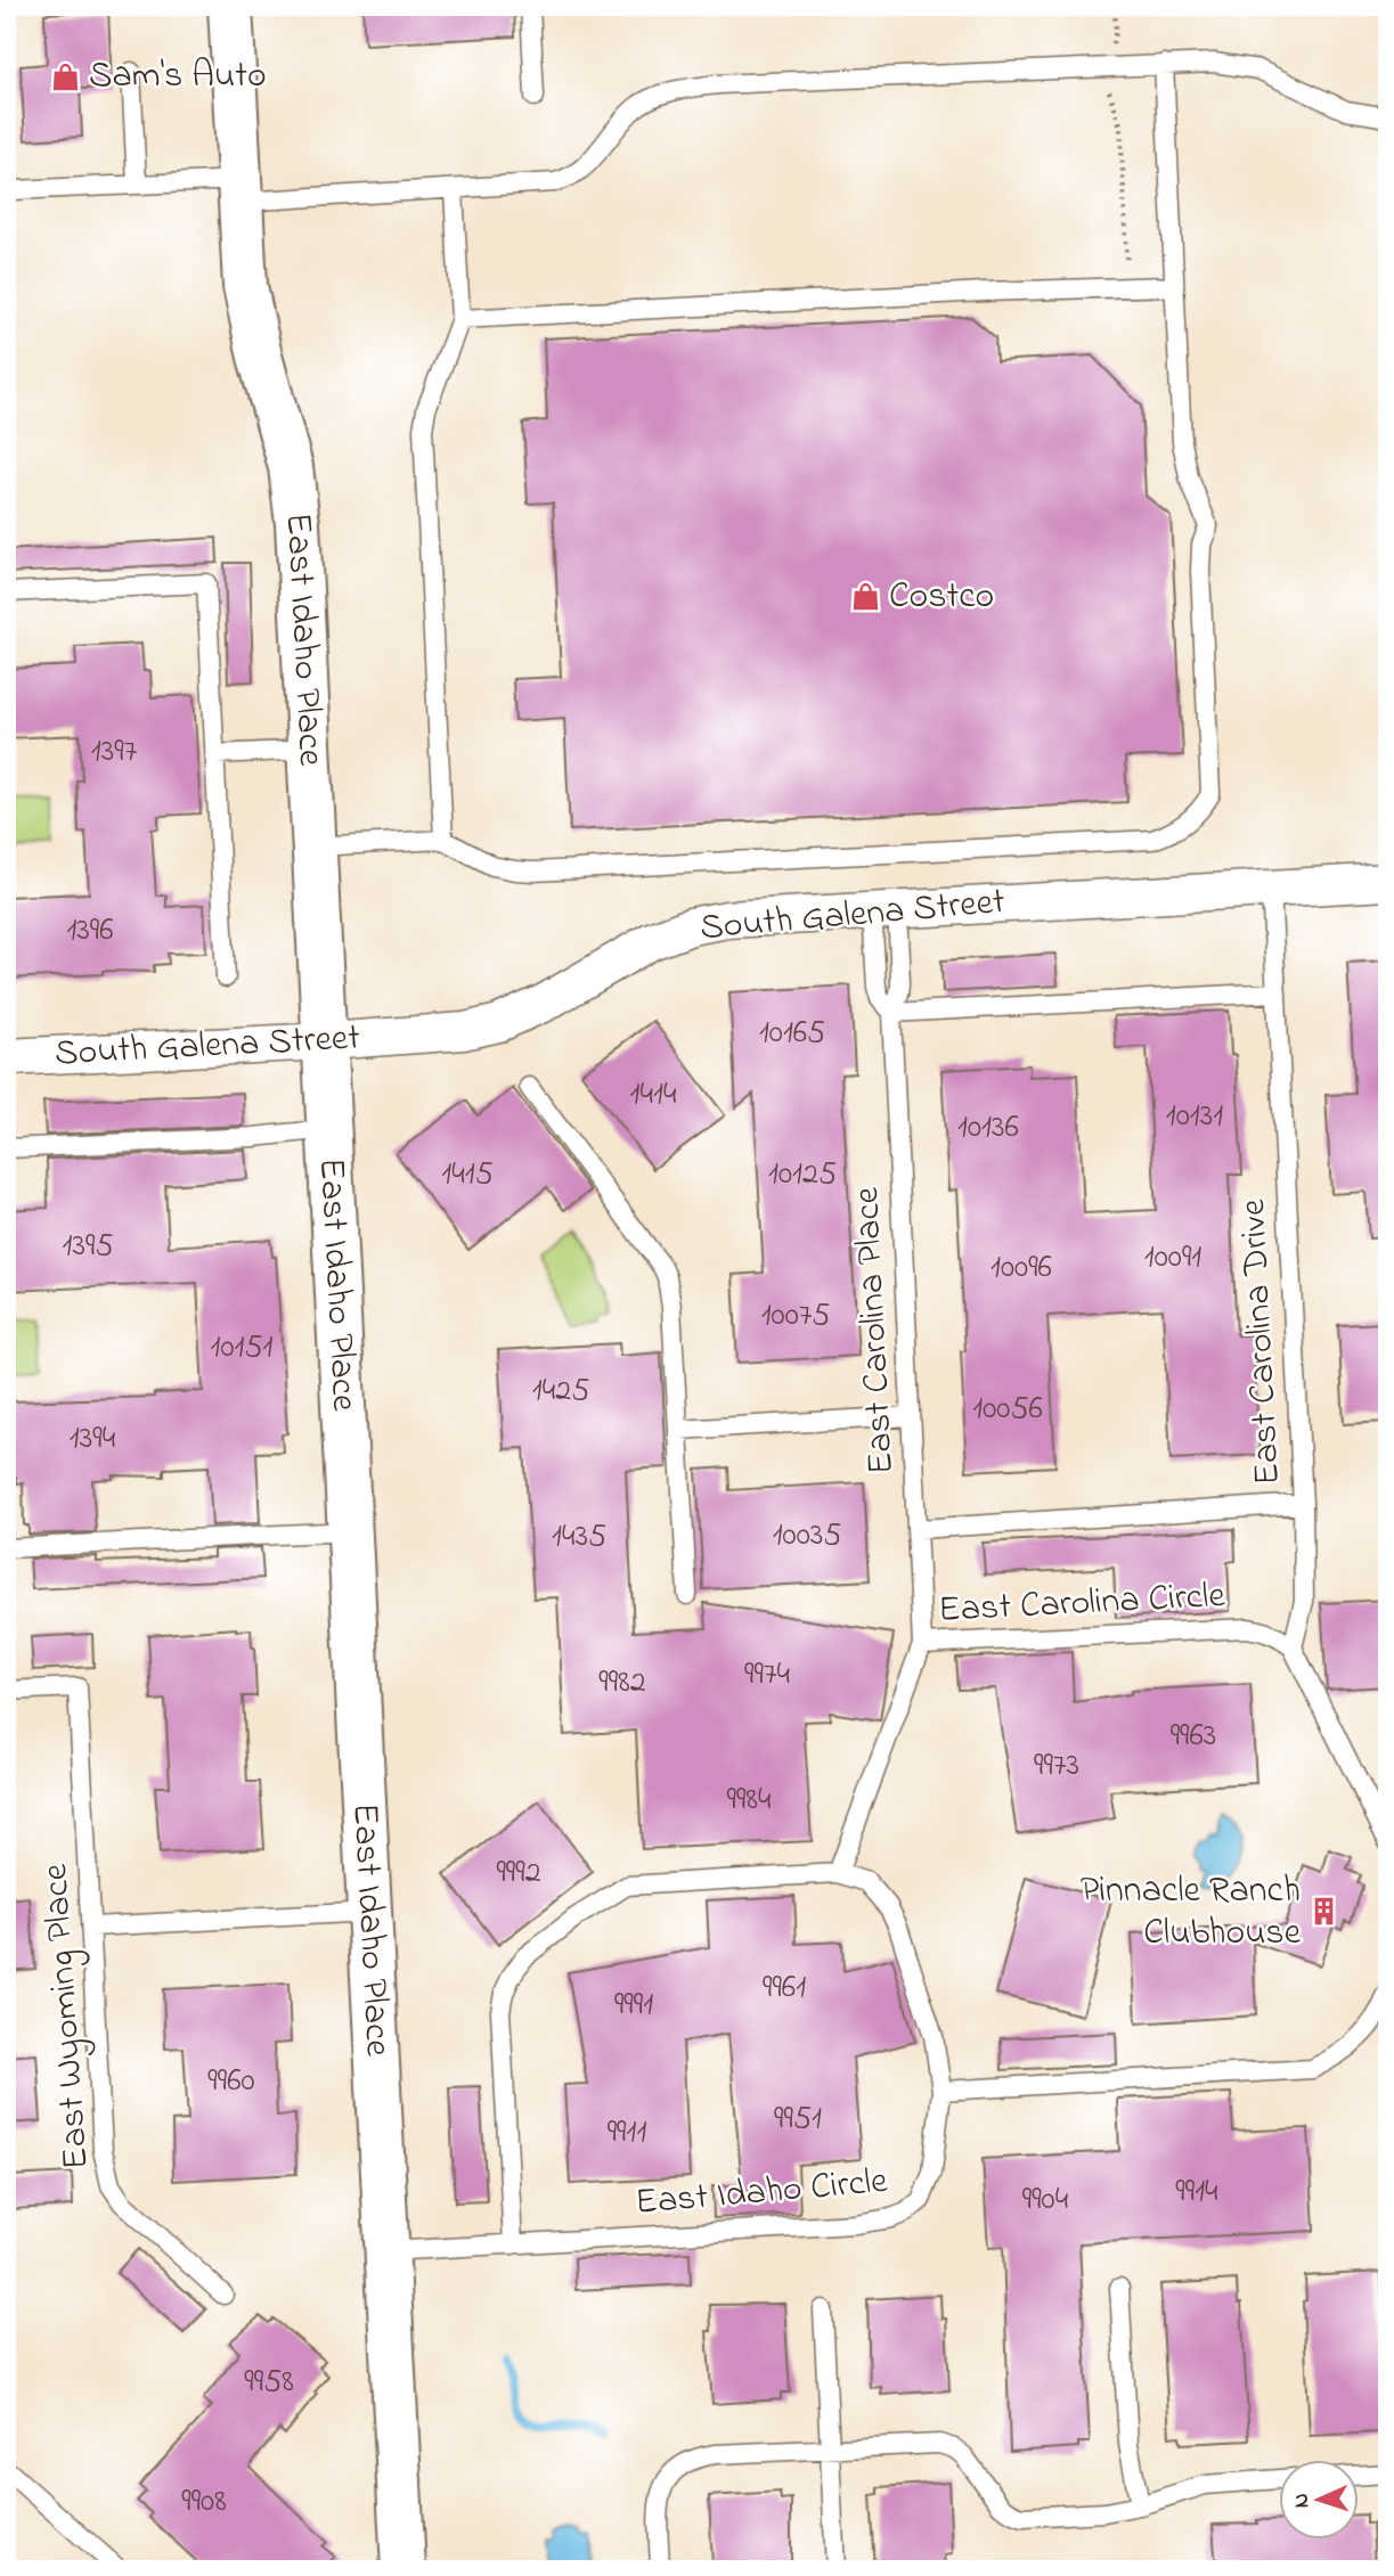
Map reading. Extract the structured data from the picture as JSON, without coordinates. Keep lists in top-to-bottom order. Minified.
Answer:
{"streets":{"street":["East Idaho Place","South Galena Street"],"lane":["East Carolina Place","East Carolina Drive","East Carolina Circle","East Wyoming Place","East Idaho Circle"]},"crossings":[["East Idaho Place","South Galena Street"],["East Idaho Place","East Idaho Circle"],["South Galena Street","East Carolina Place"],["South Galena Street","East Carolina Drive"],["East Carolina Place","East Carolina Drive"],["East Carolina Place","East Carolina Circle"],["East Carolina Circle","East Idaho Circle"]],"places":{"shop":["Sam's Auto","Costco"],"building":["Pinnacle Ranch Clubhouse"]},"house_numbers":["1397","1396","10165","1414","10131","10136","1415","10125","1395","10091","10096","10075","10151","1425","10056","1394","10035","1435","9974","9982","9963","9973","9984","9992","9961","9991","9960","9951","9911","9914","9904","9958","9908"],"north":"left"}
